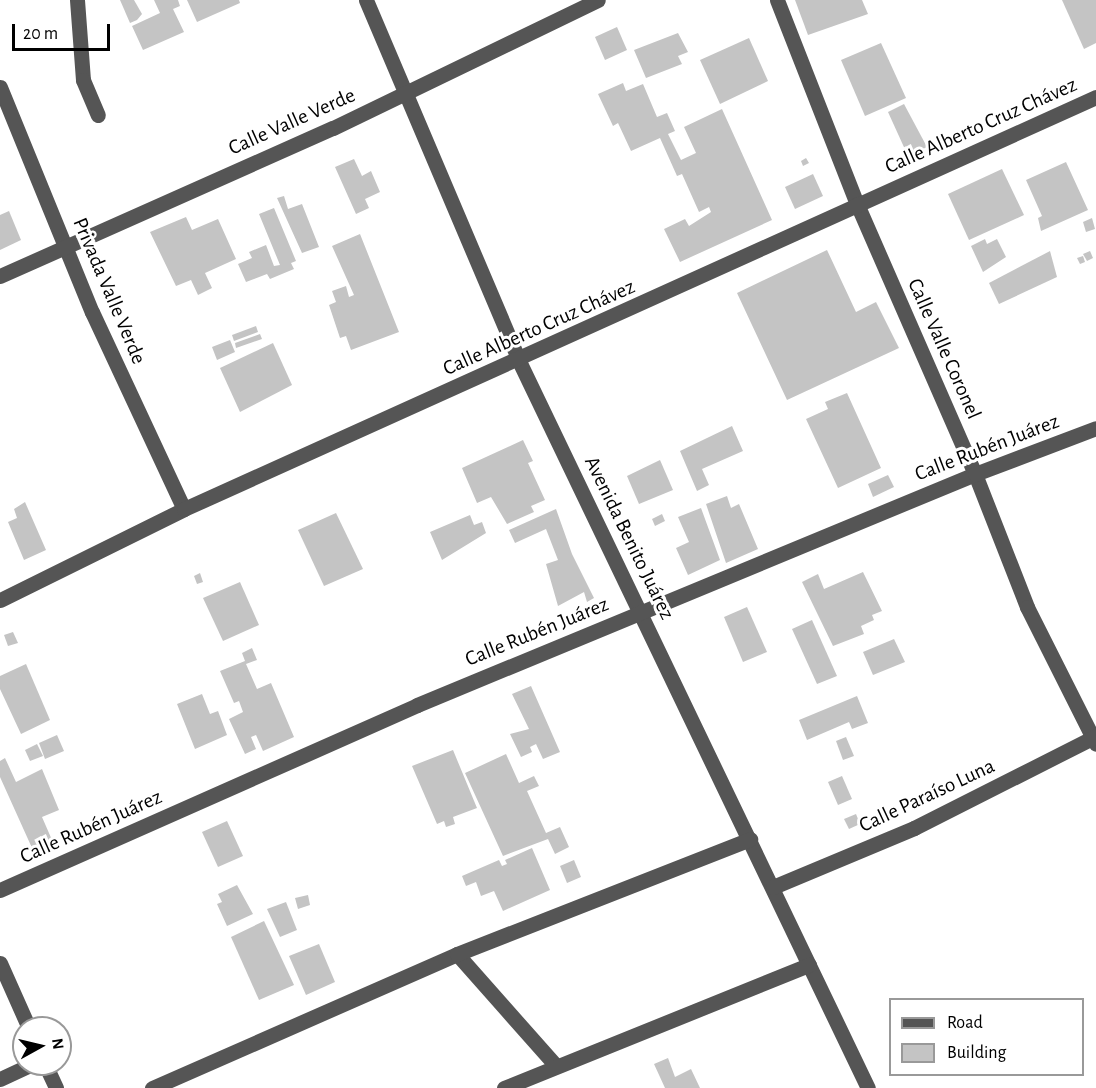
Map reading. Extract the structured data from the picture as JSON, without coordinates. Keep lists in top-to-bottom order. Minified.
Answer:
{"streets":{"street":["Calle Valle Verde","Calle Alberto Cruz Chávez","Privada Valle Verde","Calle Valle Coronel","Calle Rubén Juárez","Avenida Benito Juárez","Calle Paraíso Luna"]},"crossings":[["Calle Valle Verde","Privada Valle Verde"],["Calle Valle Verde","Avenida Benito Juárez"],["Calle Alberto Cruz Chávez","Privada Valle Verde"],["Calle Alberto Cruz Chávez","Calle Valle Coronel"],["Calle Alberto Cruz Chávez","Avenida Benito Juárez"],["Calle Valle Coronel","Calle Rubén Juárez"],["Calle Valle Coronel","Calle Paraíso Luna"],["Calle Rubén Juárez","Avenida Benito Juárez"],["Avenida Benito Juárez","Calle Paraíso Luna"]],"legend":["Road","Building"],"scale_bar":"20 m","north":"right"}
